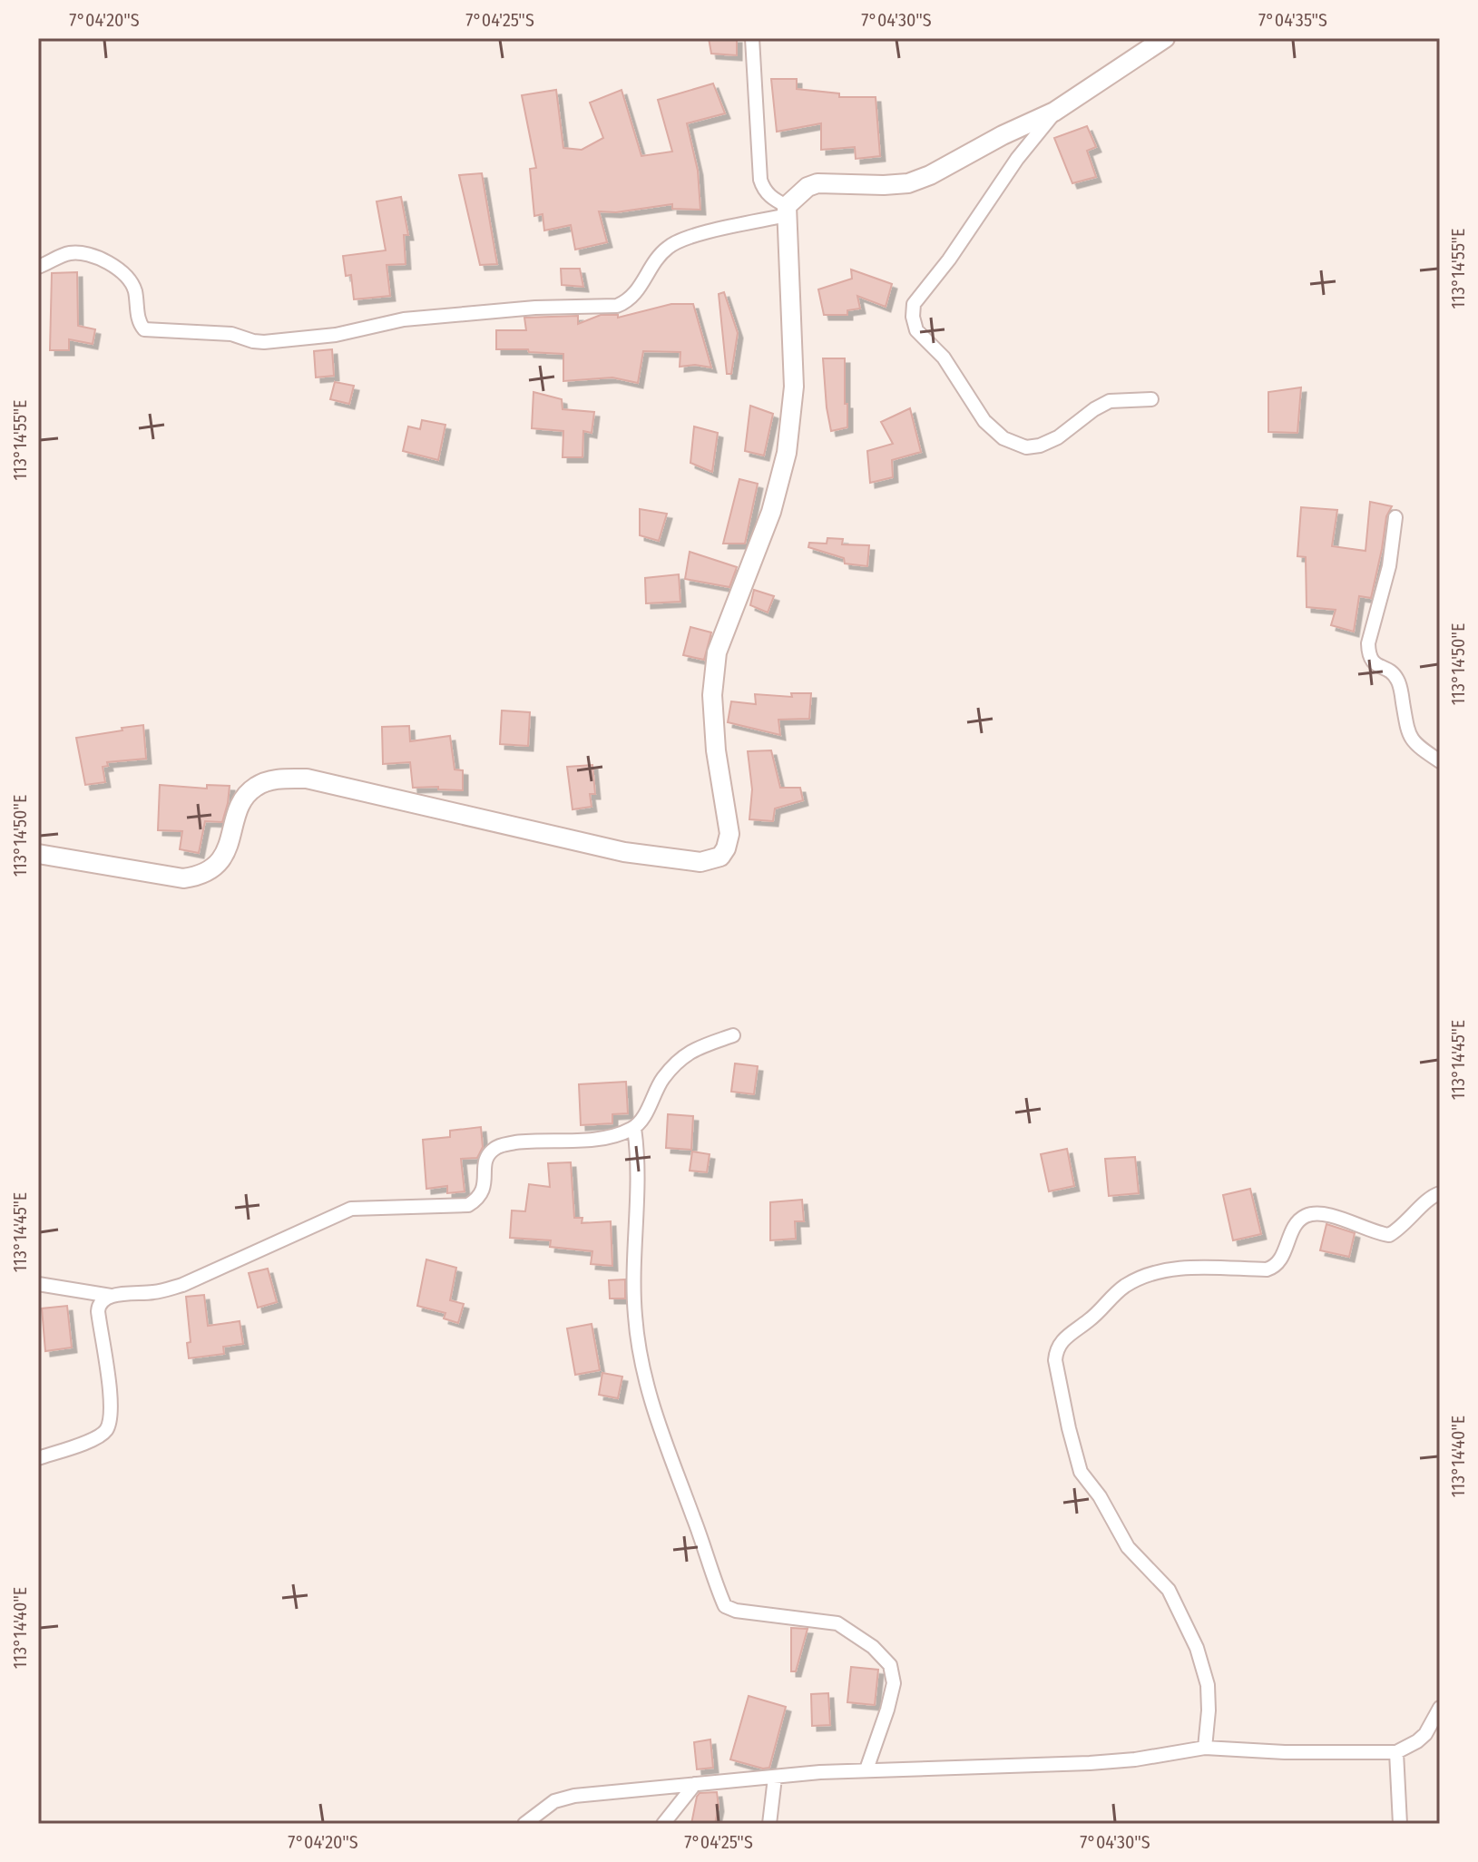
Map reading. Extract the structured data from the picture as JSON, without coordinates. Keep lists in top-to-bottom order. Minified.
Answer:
{"coordinates":["7°04'20\"S","7°04'25\"S","7°04'30\"S","7°04'35\"S","113°14'55\"E","113°14'50\"E","113°14'45\"E","113°14'40\"E"]}
